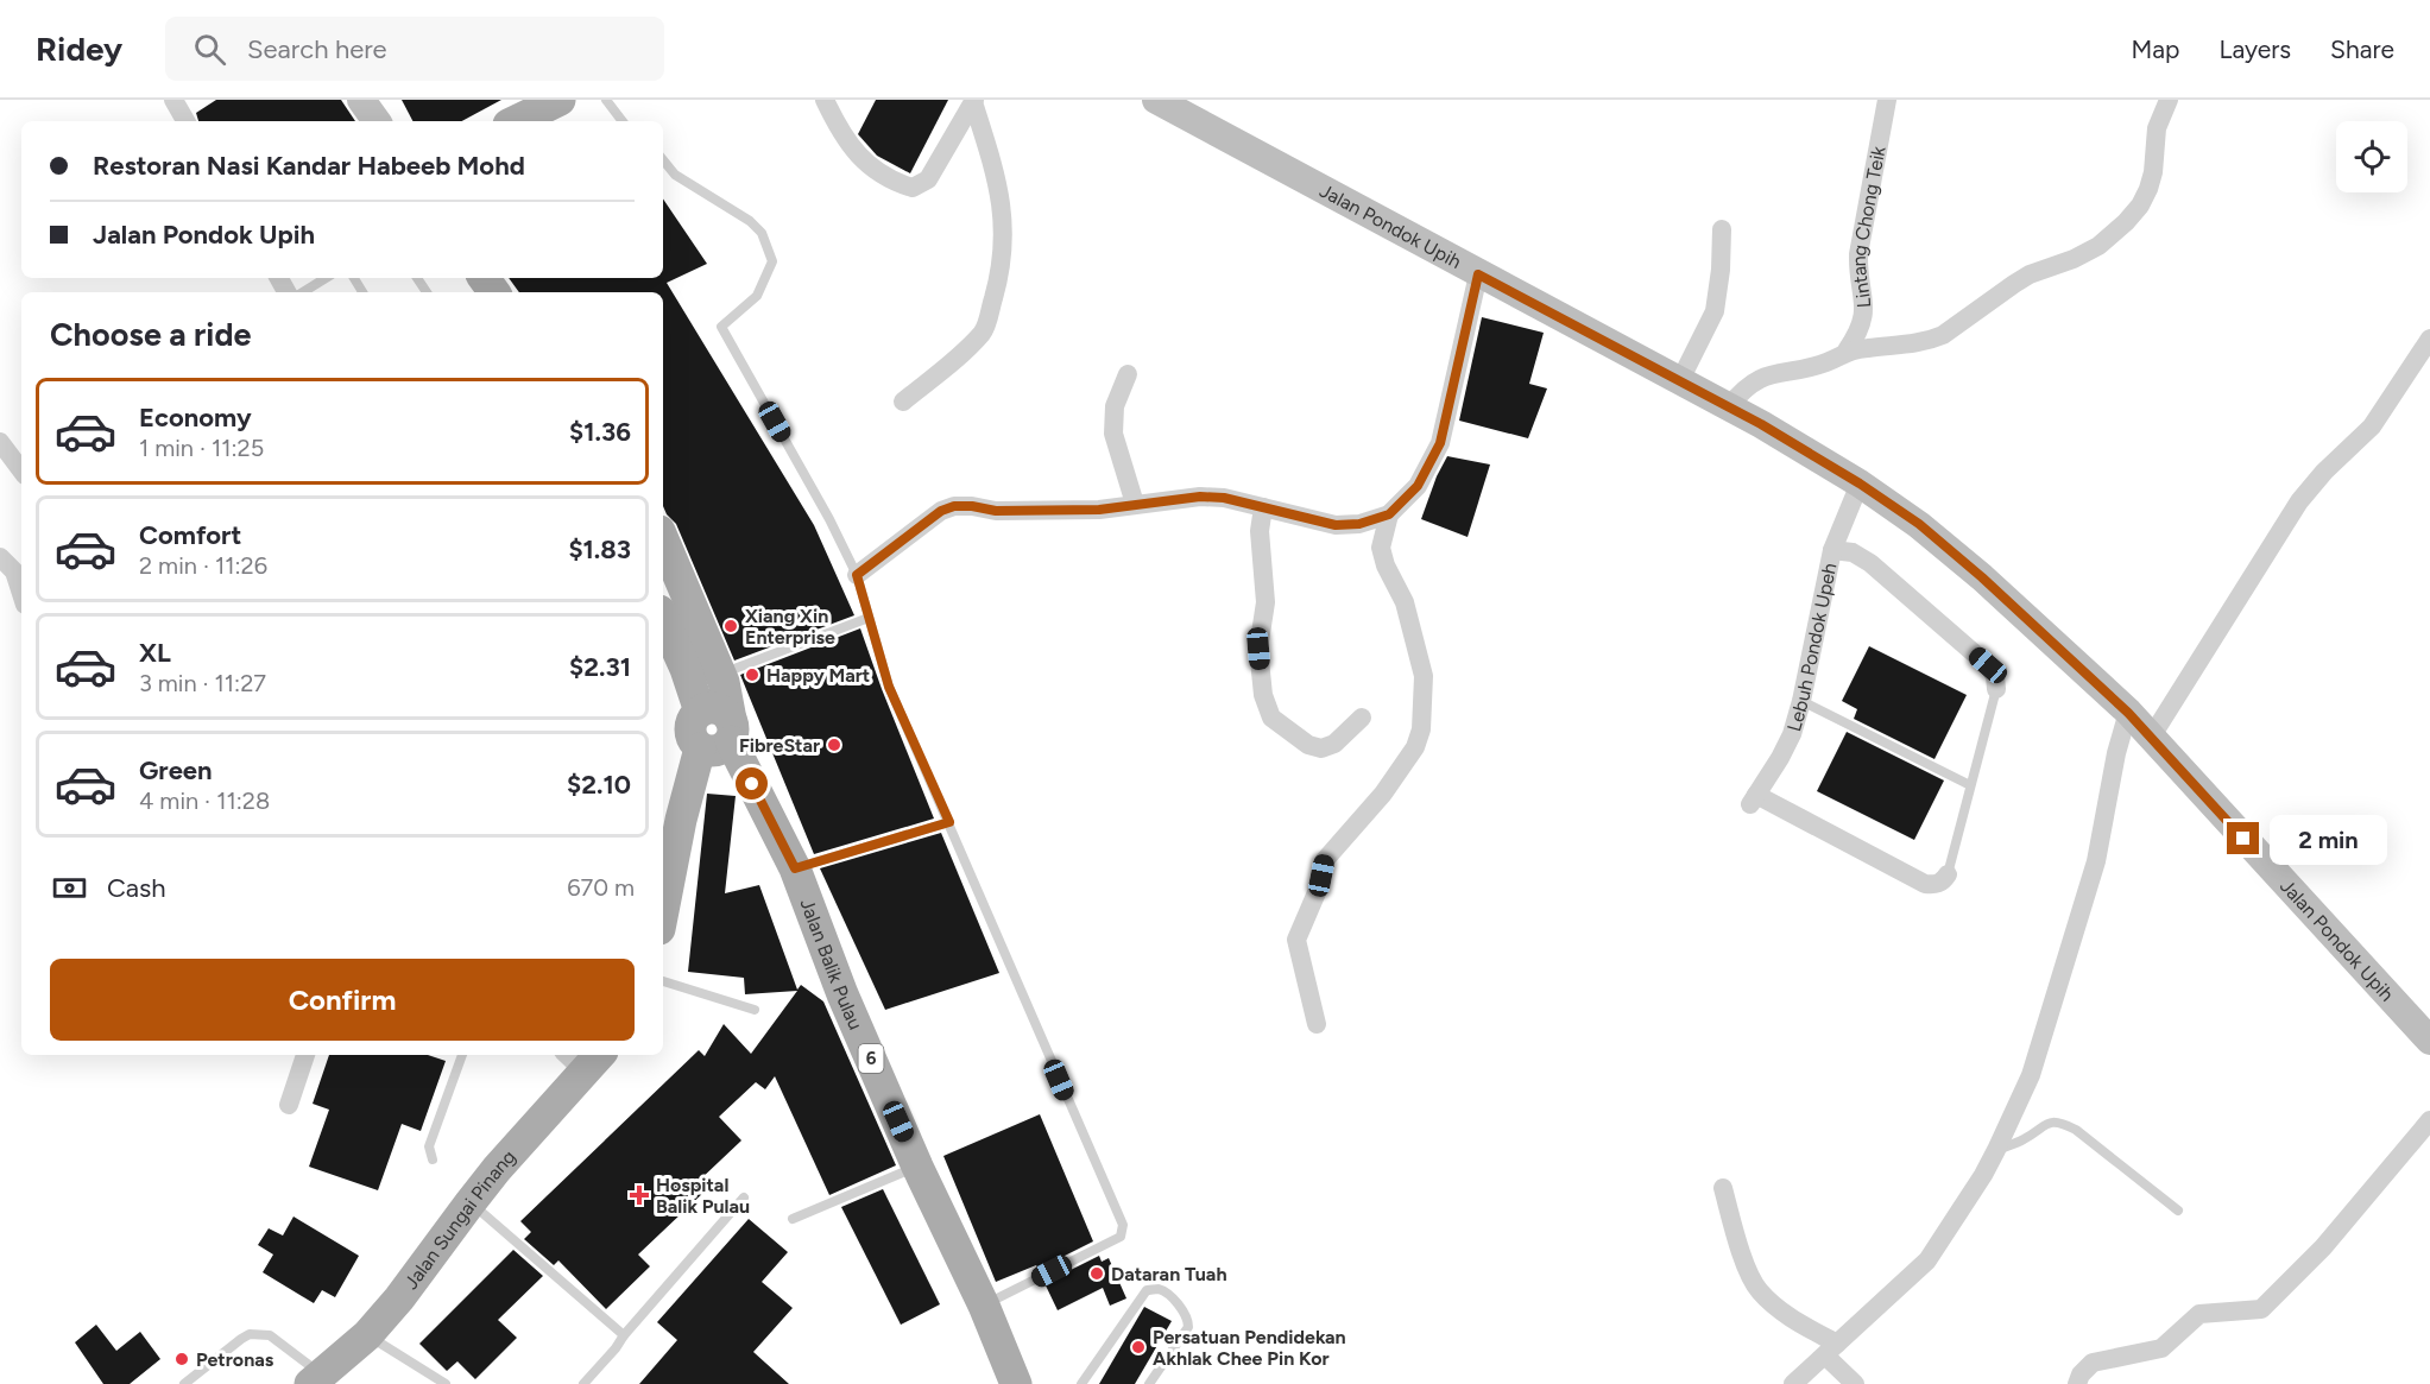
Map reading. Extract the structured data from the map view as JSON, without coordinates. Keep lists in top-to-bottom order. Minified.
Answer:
{"streets":{"main road":["Jalan Pondok Upih","Jalan Balik Pulau","6","Jalan Sungai Pinang"],"street":["Lintang Chong Teik","Lebuh Pondok Upeh"]},"crossings":[["Jalan Pondok Upih","Lebuh Pondok Upeh"]],"places":{"other":["Xiang Xin Enterprise","Happy Mart","FibreStar","Dataran Tuah","Persatuan Pendidekan Akhlak Chee Pin Kor","Petronas"],"health":["Hospital Balik Pulau"]},"page":{"header":"Ridey","search":"Search here","nav":["Map","Layers","Share"],"banner":["Restoran Nasi Kandar Habeeb Mohd","Jalan Pondok Upih"],"heading":"Choose a ride","list":[{"name":"Economy","note":"1 min · 11:25","value":"$1.36"},{"name":"Comfort","note":"2 min · 11:26","value":"$1.83"},{"name":"XL","note":"3 min · 11:27","value":"$2.31"},{"name":"Green","note":"4 min · 11:28","value":"$2.10"}],"bubble":"2 min","pay":["Cash","670 m"],"buttons":"Confirm"}}
